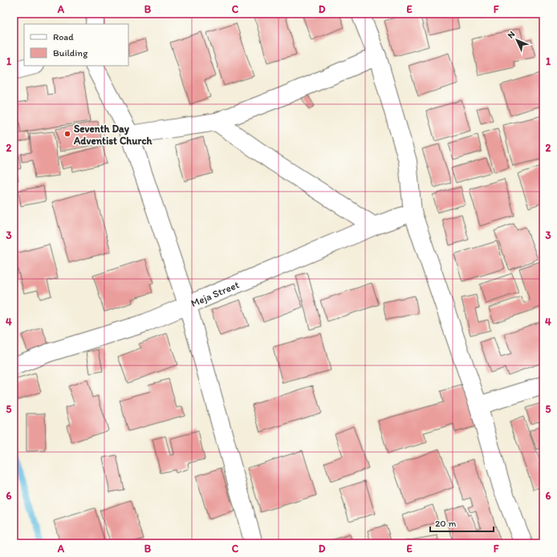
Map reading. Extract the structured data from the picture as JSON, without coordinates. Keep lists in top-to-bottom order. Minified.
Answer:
{"streets":{"street":["Meja Street"]},"places":["Seventh Day Adventist Church"],"legend":["Road","Building"],"scale_bar":"20 m","north":"top left","grid":{"columns":["A","B","C","D","E","F"],"rows":["1","2","3","4","5","6"]}}
